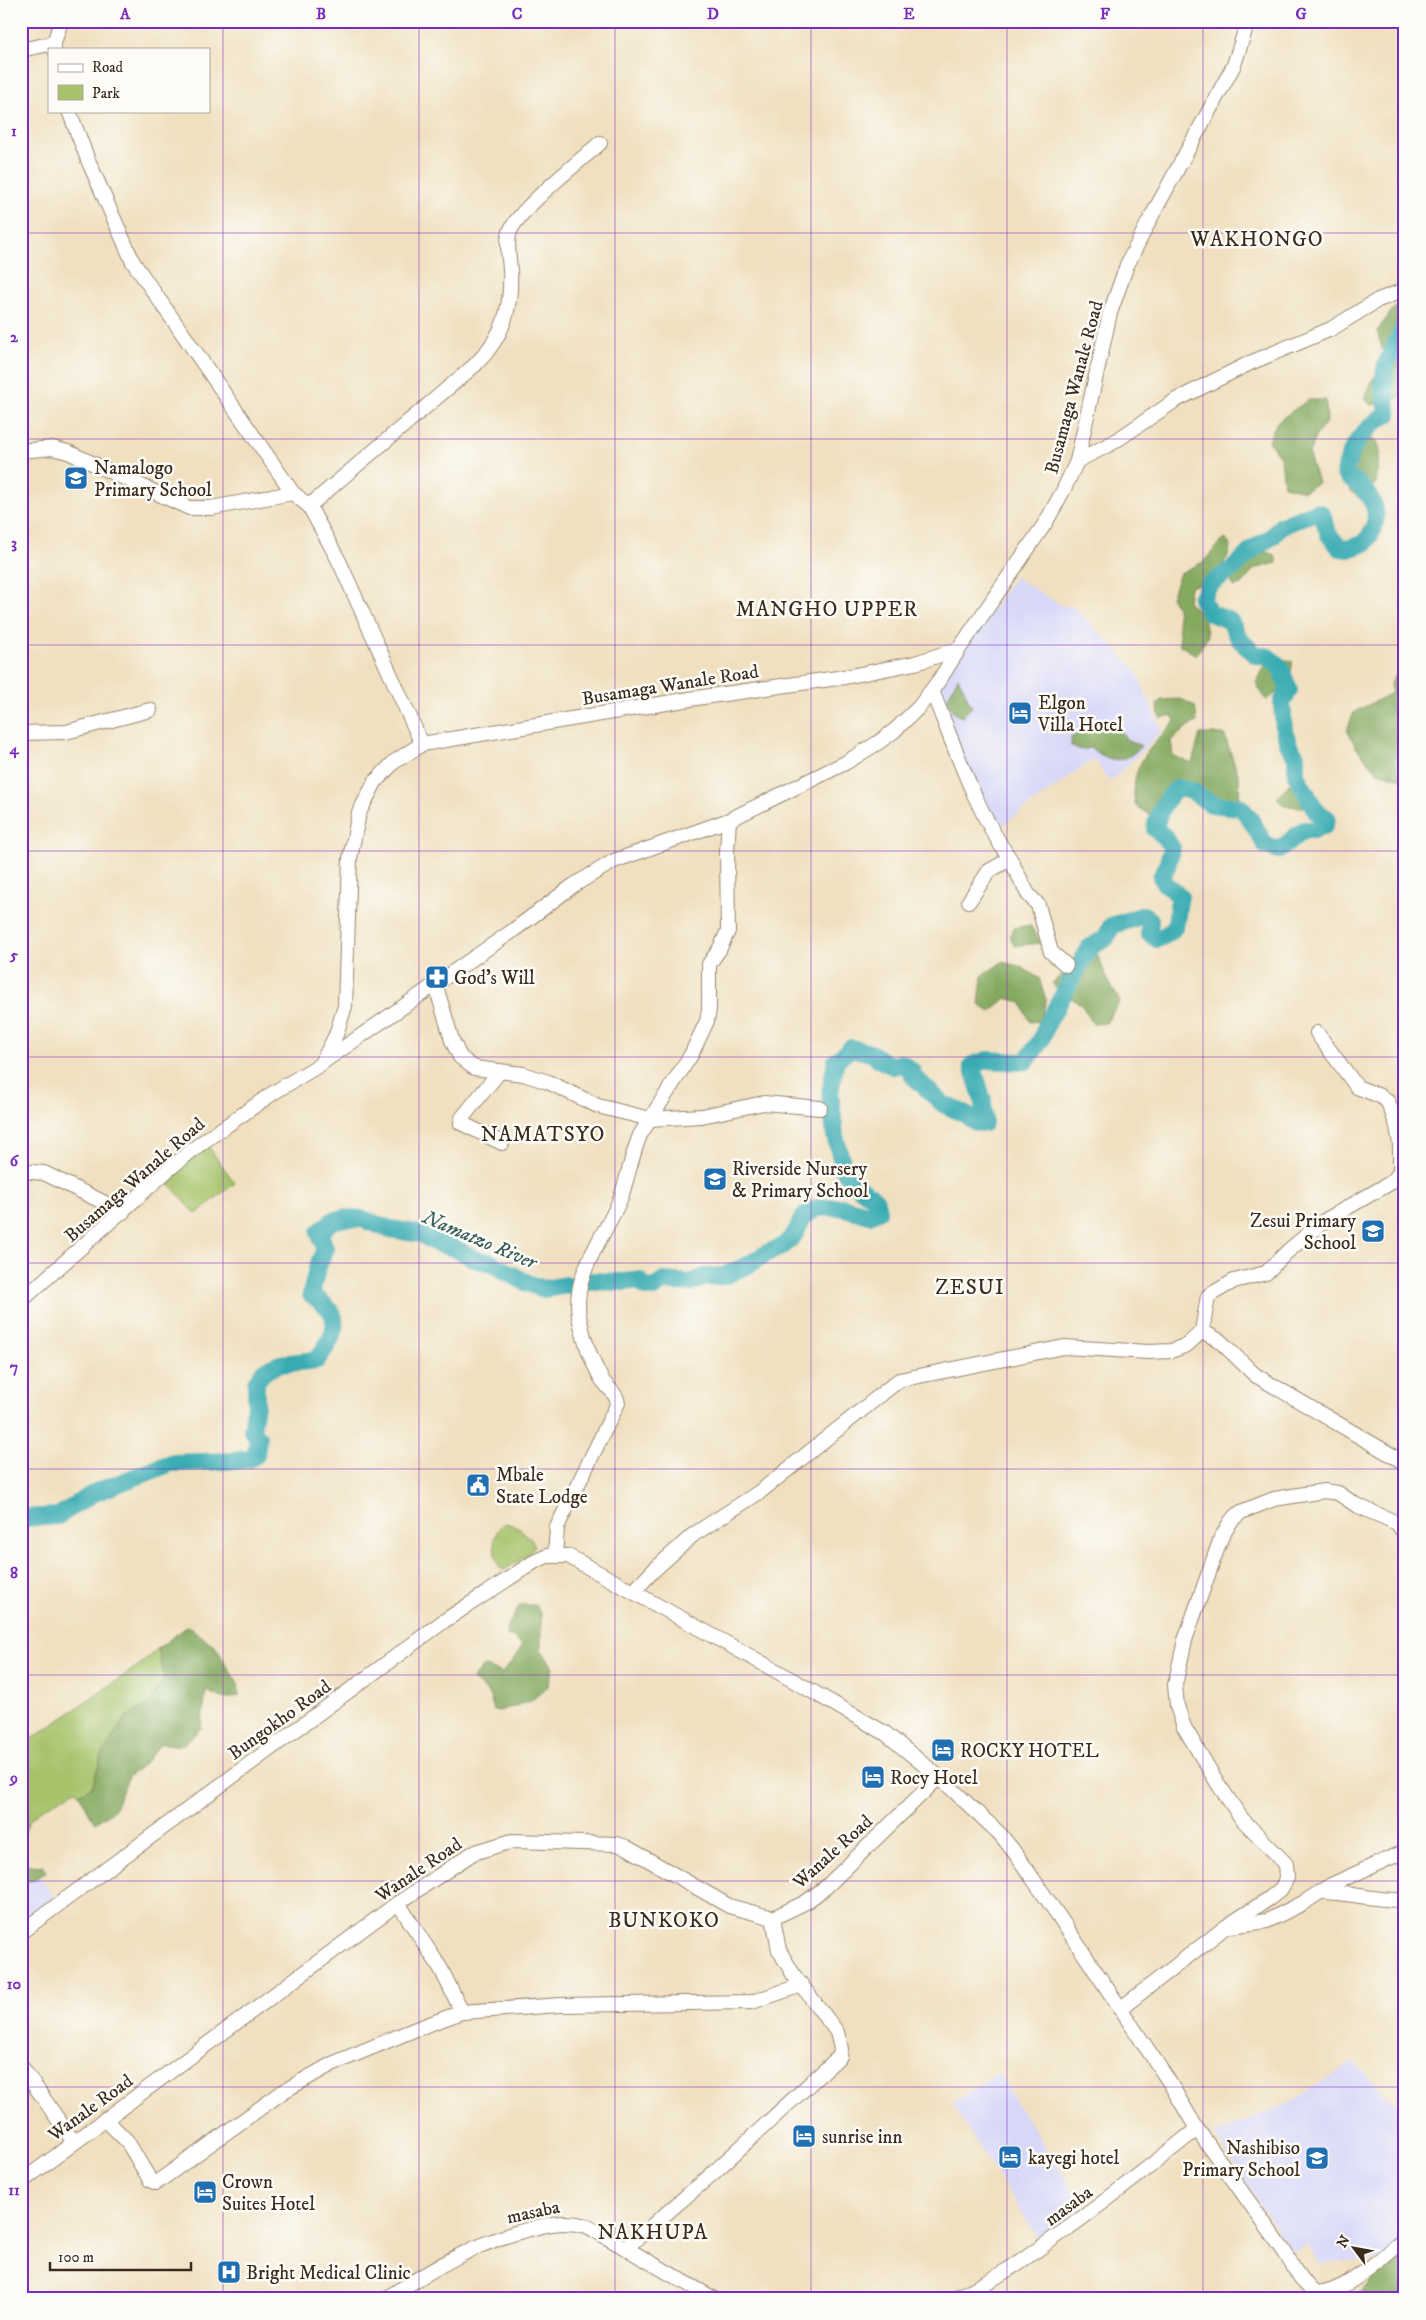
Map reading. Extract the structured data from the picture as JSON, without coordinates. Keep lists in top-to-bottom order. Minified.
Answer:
{"streets":{"street":["Busamaga Wanale Road","Bungokho Road","Wanale Road","masaba"]},"districts":["WAKHONGO","MANGHO UPPER","NAMATSYO","ZESUI","BUNKOKO","NAKHUPA"],"water":["Namatzo River"],"places":{"school or university":["Namalogo Primary School","Riverside Nursery & Primary School","Zesui Primary School","Nashibiso Primary School"],"hotel":["Elgon Villa Hotel","ROCKY HOTEL","Rocy Hotel","sunrise inn","kayegi hotel","Crown Suites Hotel"],"pharmacy":["God's Will"],"public building":["Mbale State Lodge"],"hospital":["Bright Medical Clinic"]},"legend":["Road","Park"],"scale_bar":"100 m","north":"top left","grid":{"columns":["A","B","C","D","E","F","G"],"rows":["1","2","3","4","5","6","7","8","9","10","11"]}}
